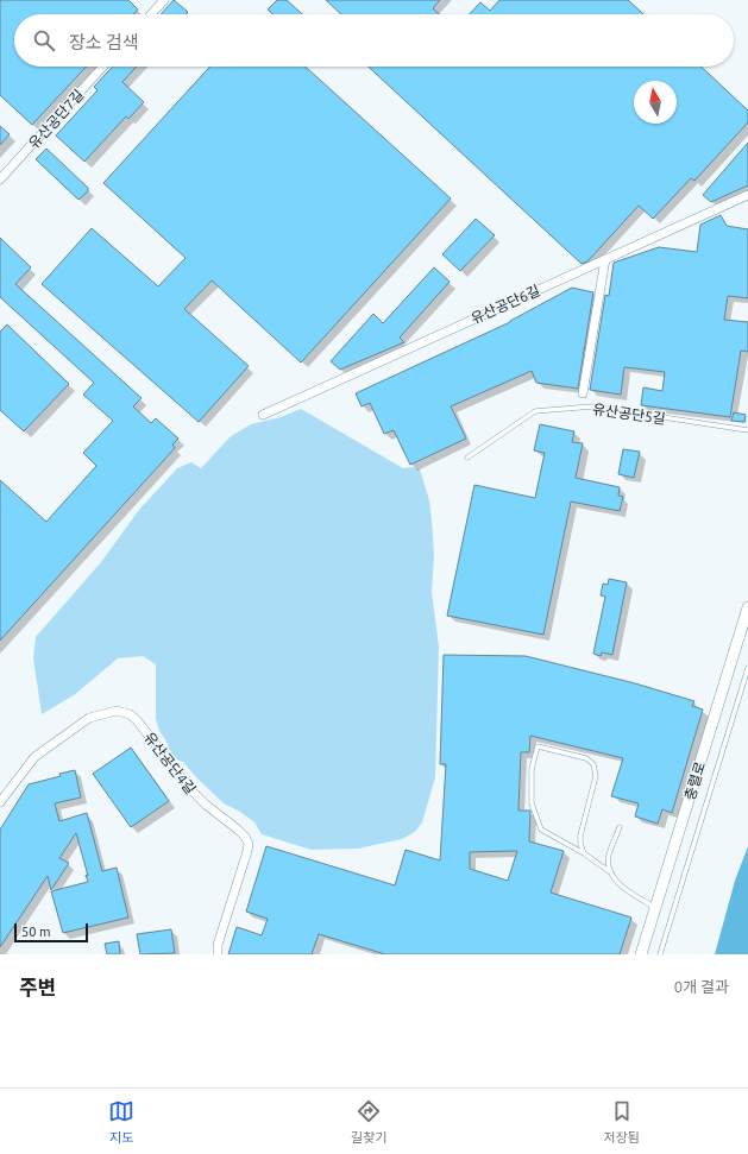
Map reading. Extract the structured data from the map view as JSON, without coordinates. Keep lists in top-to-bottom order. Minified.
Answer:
{"streets":{"main road":["충렬로"],"street":["유산공단7길","유산공단6길","유산공단4길"],"lane":["유산공단5길"]},"scale_bar":"50 m","north":"top","page":{"search":"장소 검색","scale":"50 m","heading":["주변","0개 결과"],"nav":["지도","길찾기","저장됨"]}}
